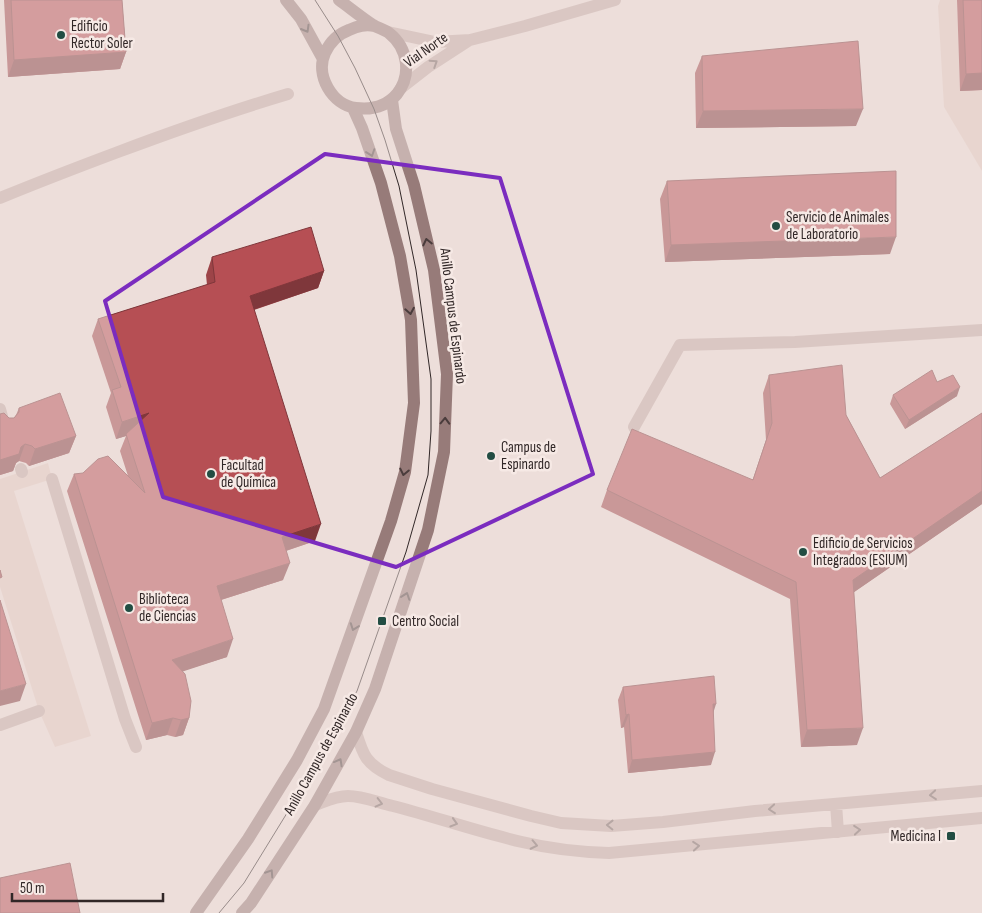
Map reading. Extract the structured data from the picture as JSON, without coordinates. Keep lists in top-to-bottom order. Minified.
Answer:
{"streets":{"main road":["Anillo Campus de Espinardo"],"street":["Vial Norte"]},"crossings":[["Vial Norte","Anillo Campus de Espinardo"]],"places":{"other":["Edificio Rector Soler","Servicio de Animales de Laboratorio","Campus de Espinardo","Facultad de Química","Edificio de Servicios Integrados (ESIUM)","Biblioteca de Ciencias"],"transit":["Centro Social","Medicina I"]},"scale_bar":"50 m"}
